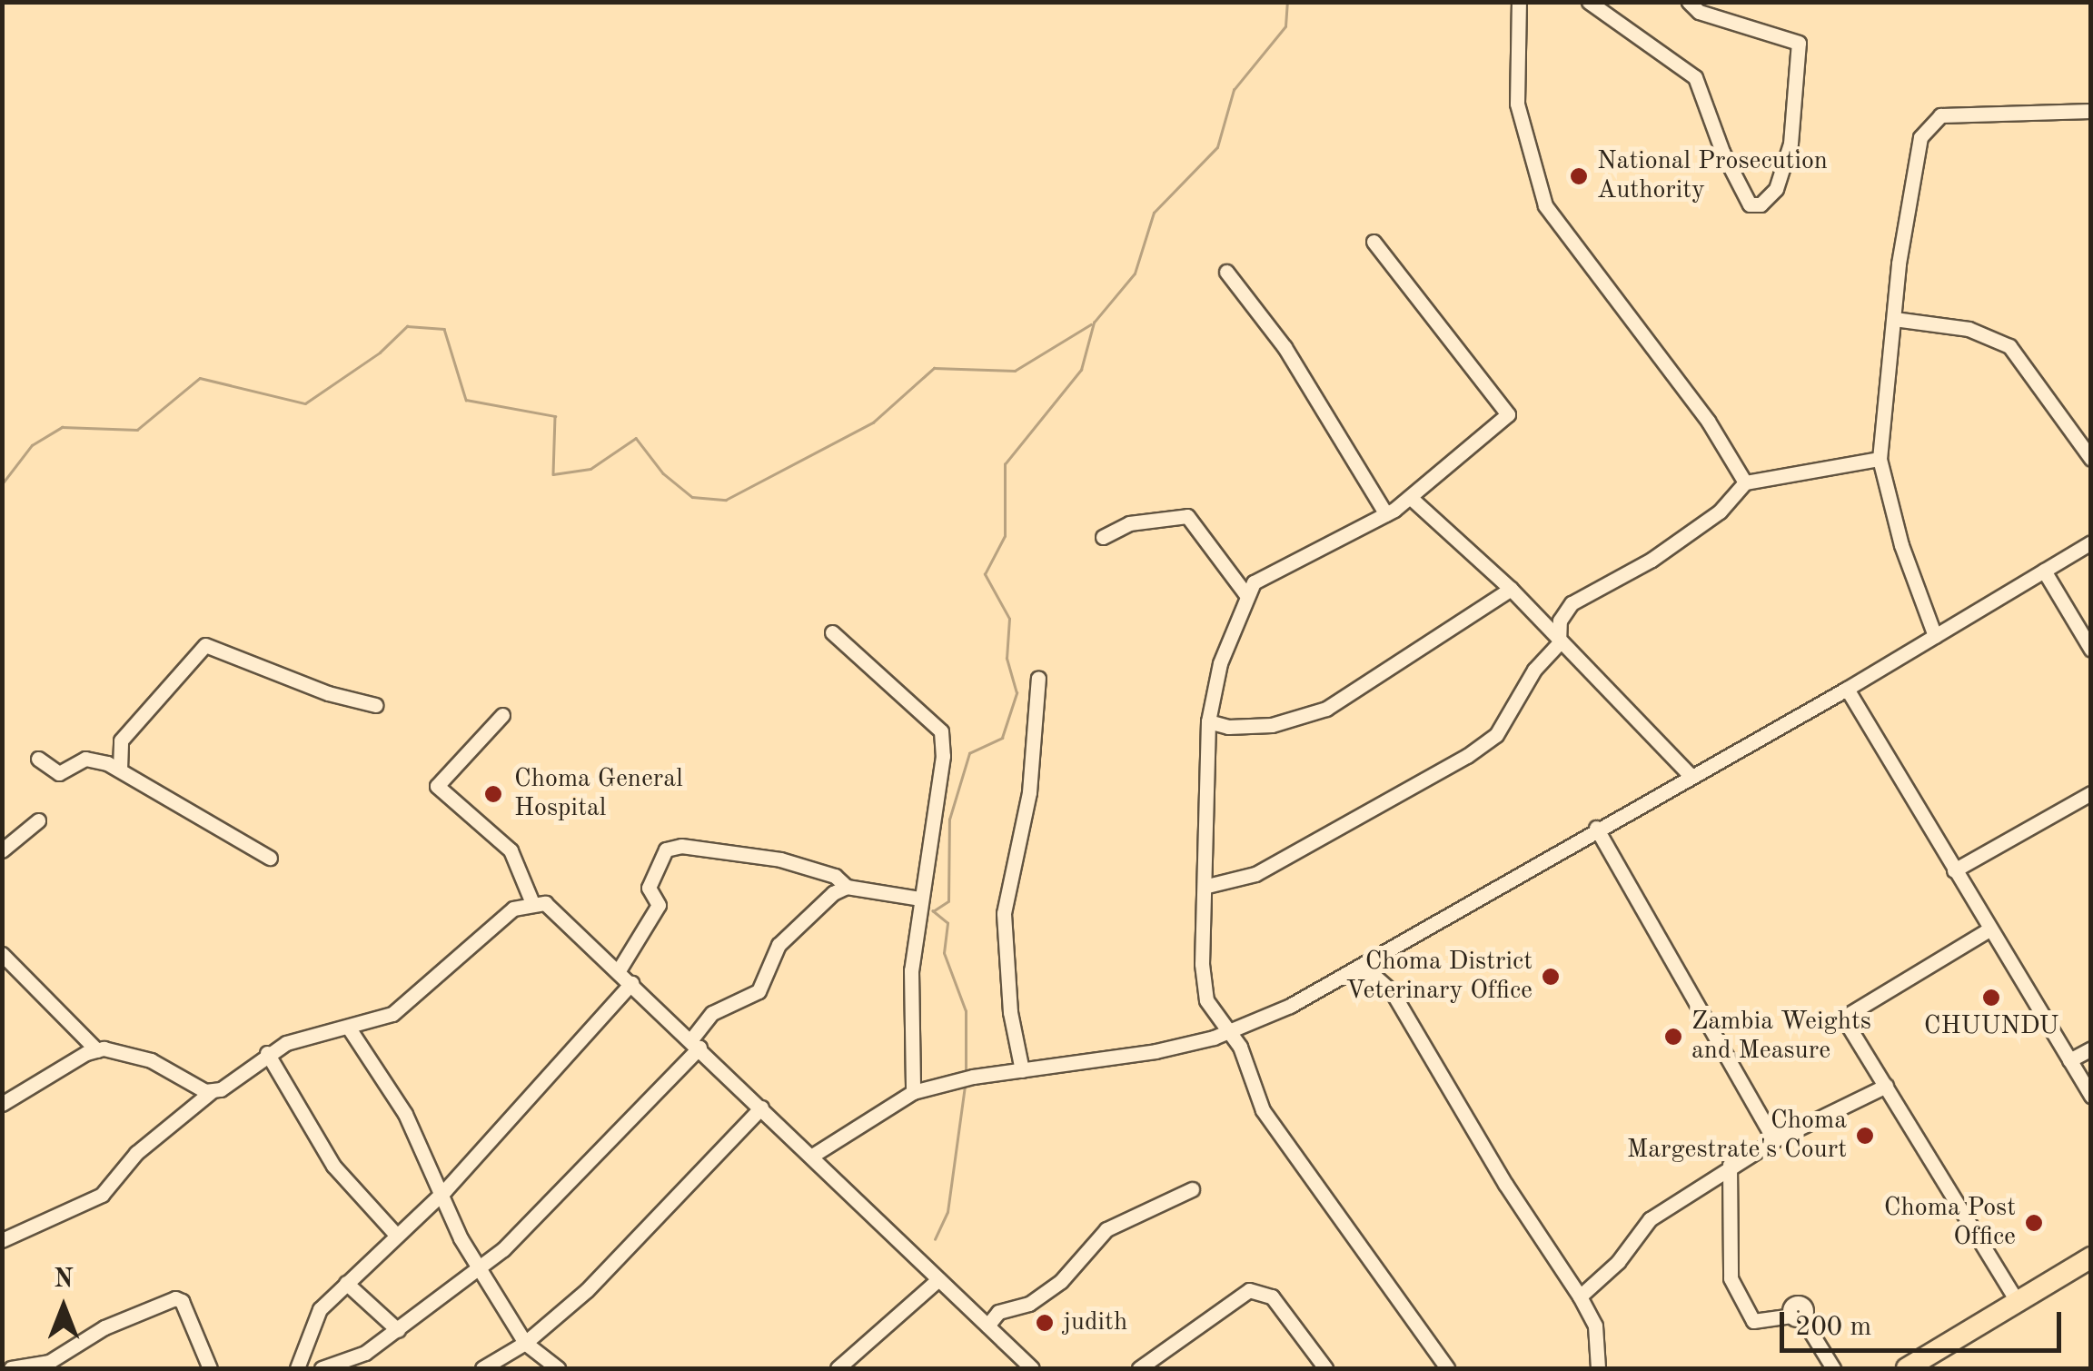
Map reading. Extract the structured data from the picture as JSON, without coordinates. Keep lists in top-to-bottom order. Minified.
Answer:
{"places":["National Prosecution Authority","Choma General Hospital","Choma District Veterinary Office","CHUUNDU","Zambia Weights and Measure","Choma Margestrate's Court","Choma Post Office","judith"],"scale_bar":"200 m","north":"top"}
